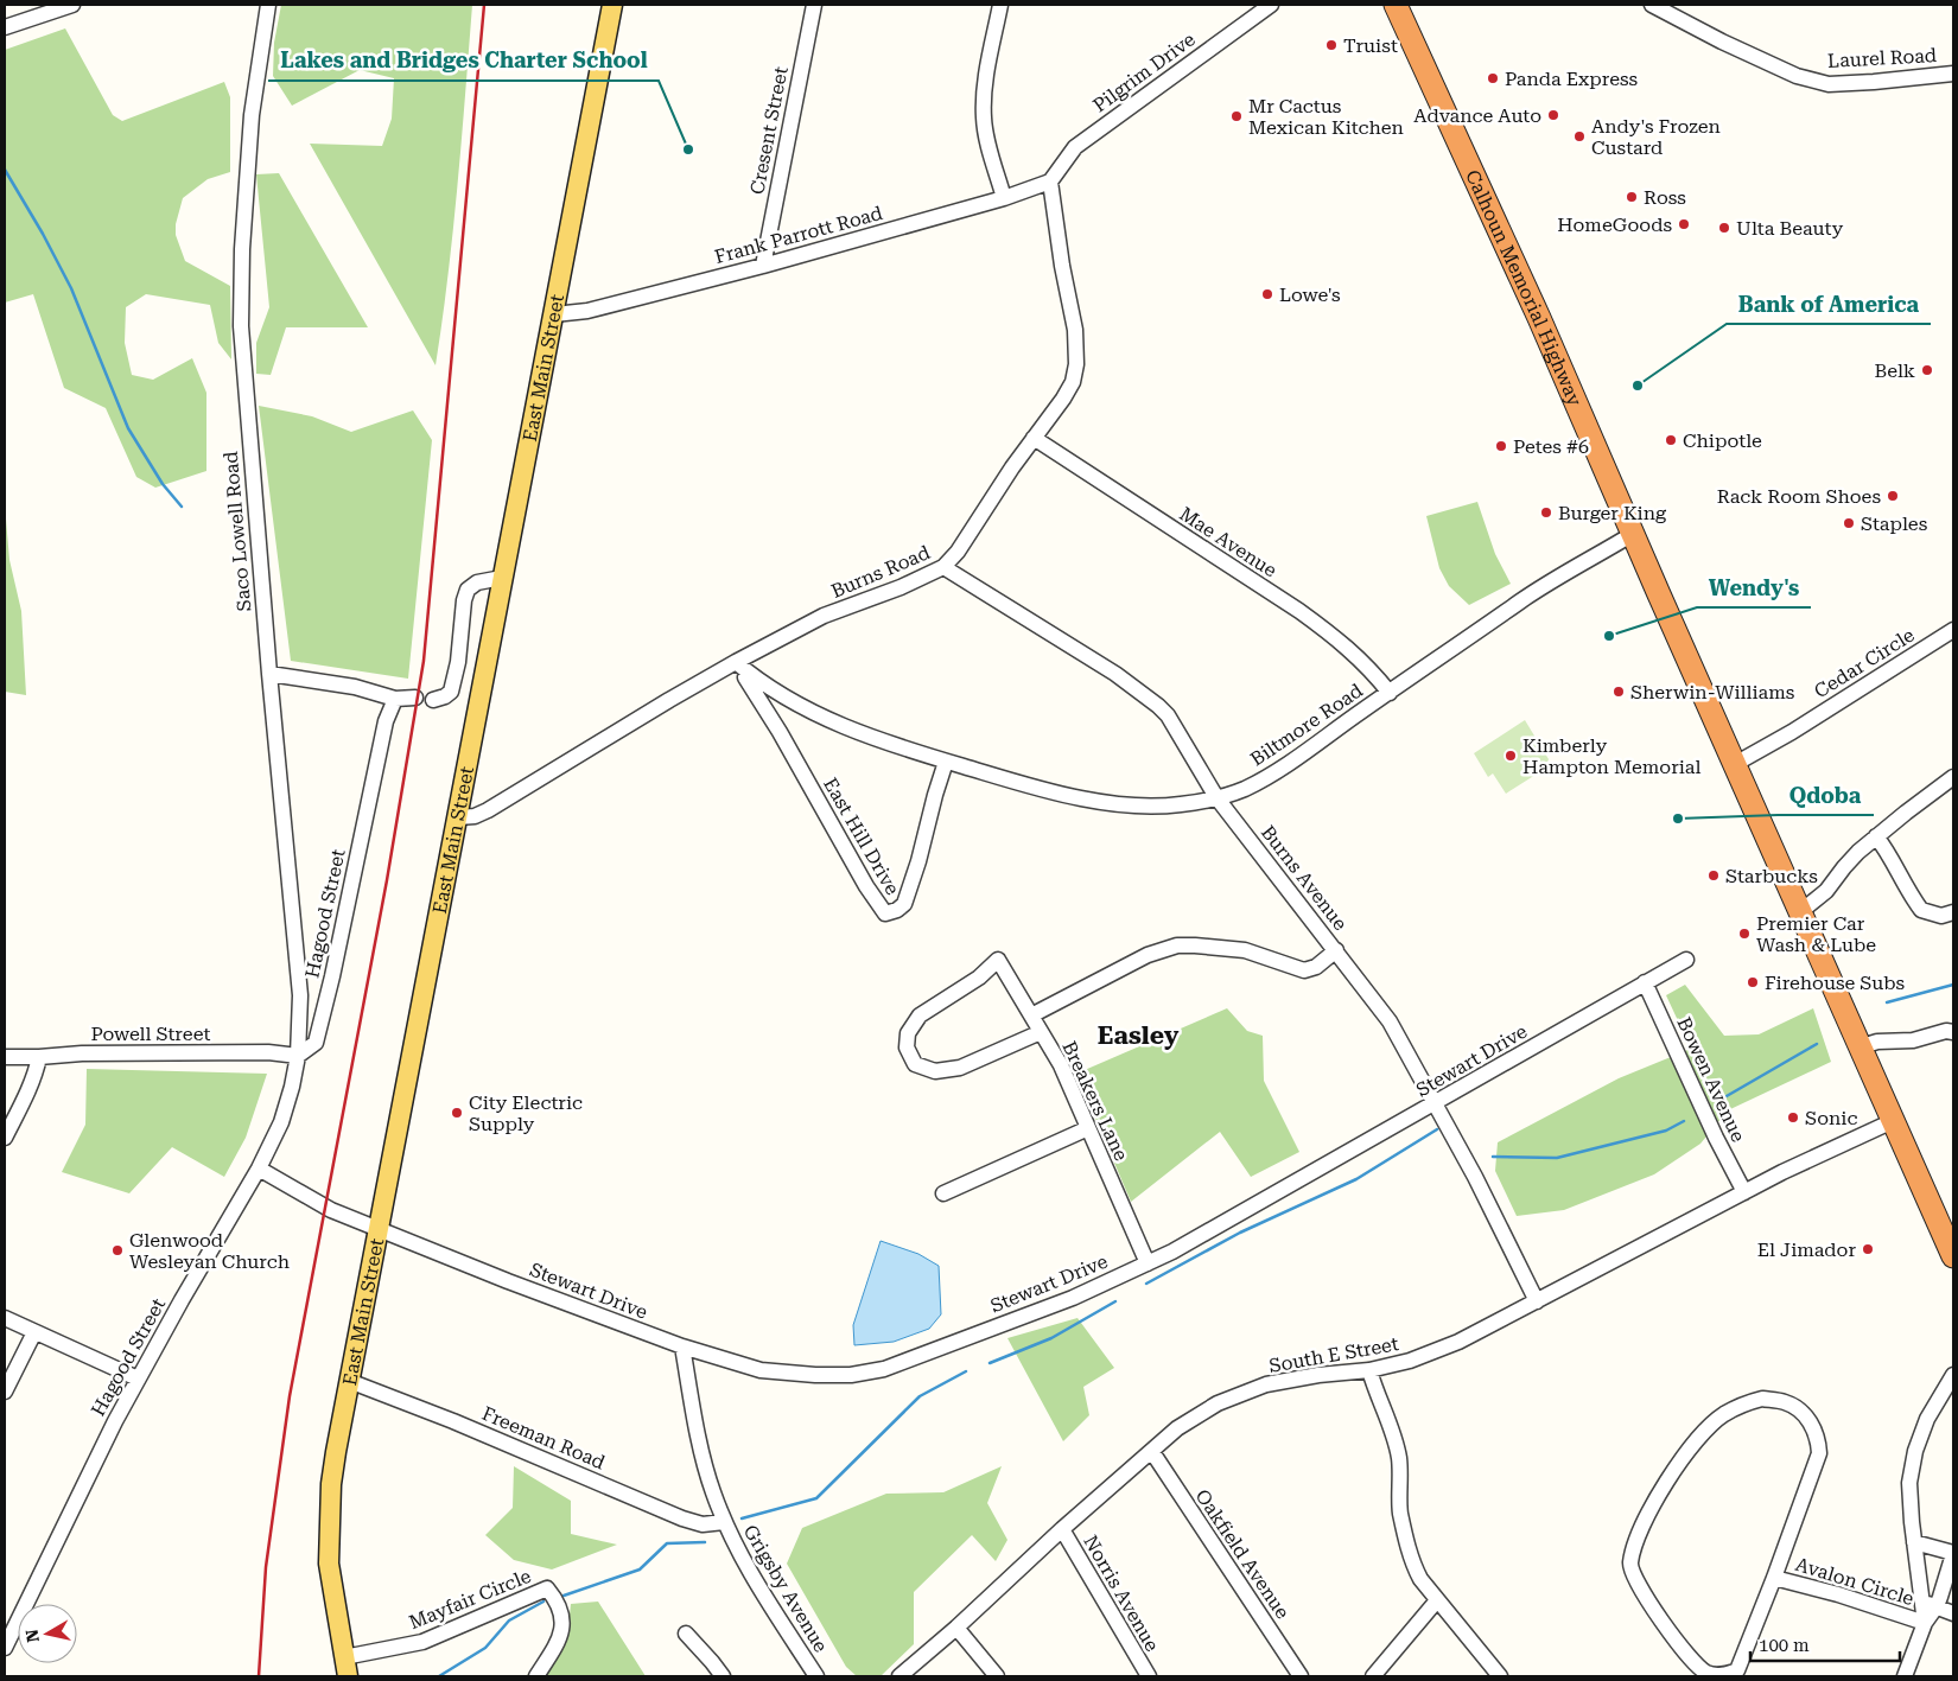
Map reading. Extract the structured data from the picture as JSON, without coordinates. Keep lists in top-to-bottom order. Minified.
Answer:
{"streets":{"highway":["Calhoun Memorial Highway"],"main road":["East Main Street"],"street":["Laurel Road","Pilgrim Drive","Cresent Street","Frank Parrott Road","Saco Lowell Road","Mae Avenue","Burns Road","Cedar Circle","Biltmore Road","East Hill Drive","Burns Avenue","Hagood Street","Powell Street","Stewart Drive","Bowen Avenue","Breakers Lane","South E Street","Freeman Road","Oakfield Avenue","Avalon Circle","Grigsby Avenue","Norris Avenue","Mayfair Circle"]},"crossings":[["Pilgrim Drive","Frank Parrott Road"],["Pilgrim Drive","Burns Road"],["Cresent Street","Frank Parrott Road"],["Frank Parrott Road","East Main Street"],["Frank Parrott Road","Burns Road"],["Calhoun Memorial Highway","Cedar Circle"],["Calhoun Memorial Highway","Biltmore Road"],["Calhoun Memorial Highway","South E Street"],["East Main Street","Burns Road"],["East Main Street","Stewart Drive"],["East Main Street","Freeman Road"],["East Main Street","Mayfair Circle"],["Saco Lowell Road","Hagood Street"],["Saco Lowell Road","Powell Street"],["Mae Avenue","Burns Road"],["Mae Avenue","Biltmore Road"],["Burns Road","Biltmore Road"],["Burns Road","East Hill Drive"],["Burns Road","Burns Avenue"],["Biltmore Road","East Hill Drive"],["Biltmore Road","Burns Avenue"],["Burns Avenue","Stewart Drive"],["Burns Avenue","South E Street"],["Hagood Street","Powell Street"],["Hagood Street","Stewart Drive"],["Stewart Drive","Bowen Avenue"],["Stewart Drive","Breakers Lane"],["Stewart Drive","Grigsby Avenue"],["Bowen Avenue","South E Street"],["South E Street","Oakfield Avenue"],["South E Street","Norris Avenue"],["Freeman Road","Grigsby Avenue"]],"districts":["Easley"],"places":["Truist","Panda Express","Advance Auto","Mr Cactus Mexican Kitchen","Andy's Frozen Custard","Lakes and Bridges Charter School","Ross","HomeGoods","Ulta Beauty","Lowe's","Belk","Bank of America","Chipotle","Petes #6","Rack Room Shoes","Burger King","Staples","Wendy's","Sherwin-Williams","Kimberly Hampton Memorial","Qdoba","Starbucks","Premier Car Wash & Lube","Firehouse Subs","City Electric Supply","Sonic","El Jimador","Glenwood Wesleyan Church"],"scale_bar":"100 m","north":"left"}
